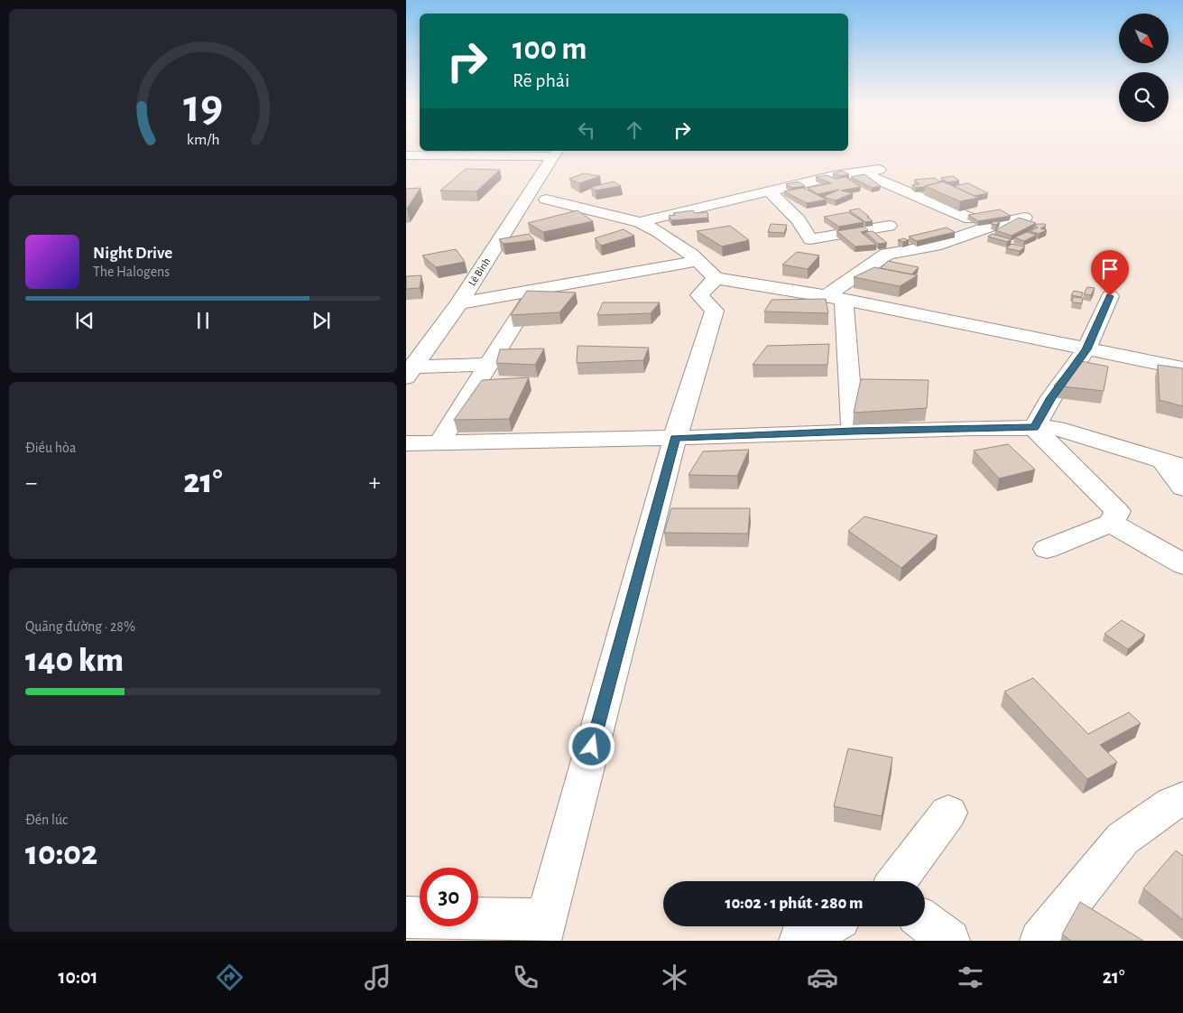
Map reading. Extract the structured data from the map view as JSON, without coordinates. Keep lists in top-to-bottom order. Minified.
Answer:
{"streets":{"street":["Lê Bình"]},"north":"bottom right","page":{"turn":["100 m","Rẽ phải"],"song":["Night Drive","The Halogens"],"tile":["Điều hòa",["Quãng đường · 28%","140 km"],["Đến lúc","10:02"]],"heat":["−","21°","+"],"limit":"30","trip":"10:02 · 1 phút · 280 m","tabs":["10:01","21°"],"gauge":["19","km/h"]}}
